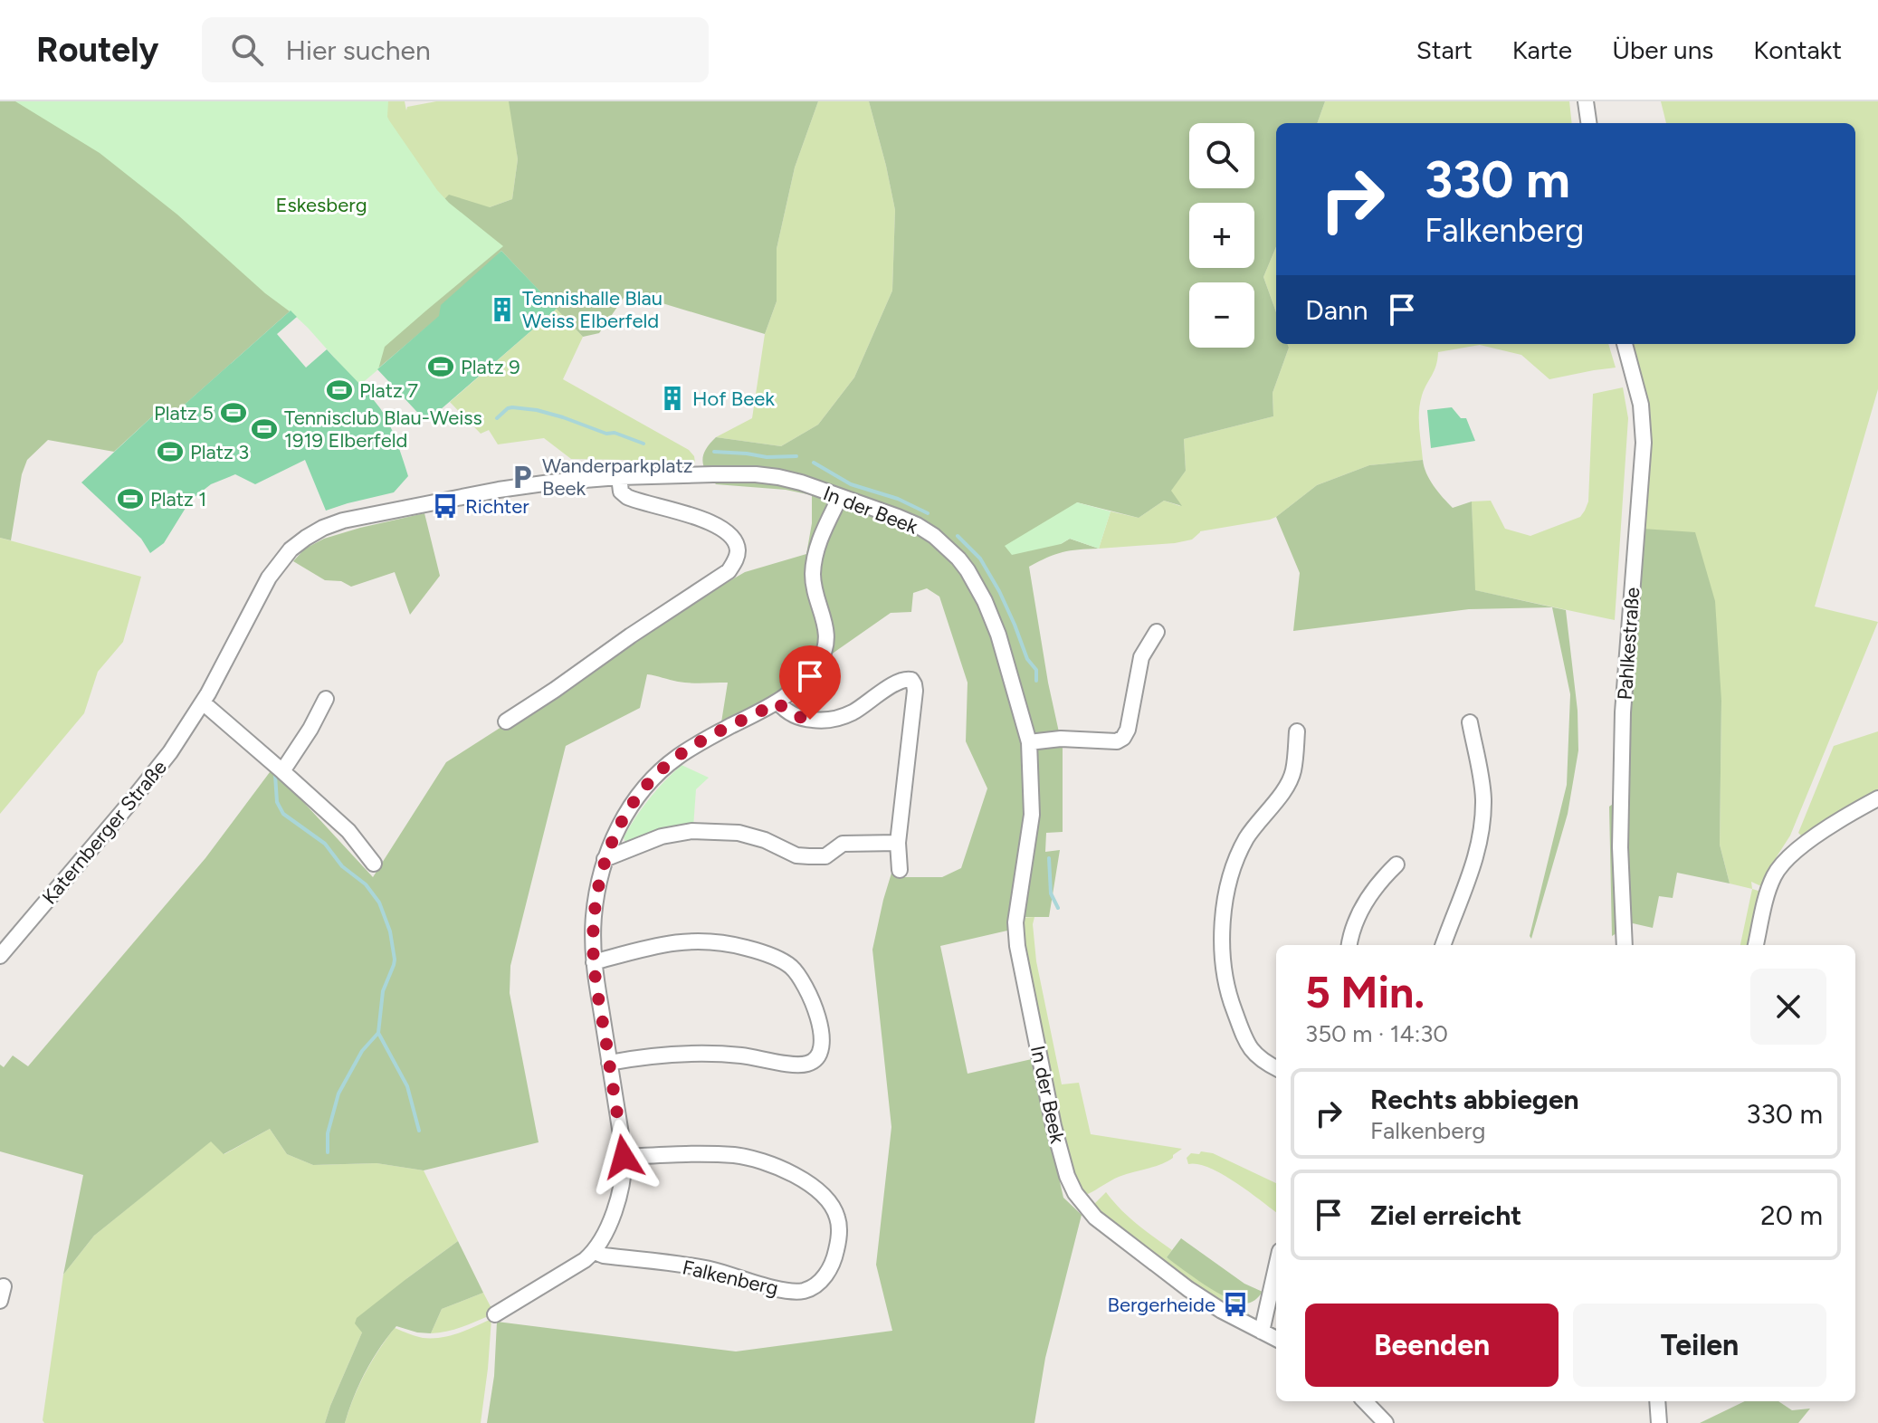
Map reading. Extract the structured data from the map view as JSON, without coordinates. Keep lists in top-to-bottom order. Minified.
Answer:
{"streets":{"street":["In der Beek","Pahlkestraße","Katernberger Straße","Falkenberg"]},"crossings":[["In der Beek","Katernberger Straße"]],"parks":["Eskesberg"],"places":{"building":["Tennishalle Blau Weiss Elberfeld","Hof Beek"],"sports":["Platz 9","Platz 7","Platz 5","Tennisclub Blau-Weiss 1919 Elberfeld","Platz 3","Platz 1"],"parking":["Wanderparkplatz Beek"],"bus stop":["Richter","Bergerheide"]},"page":{"header":"Routely","search":"Hier suchen","nav":["Start","Karte","Über uns","Kontakt"],"map_buttons":["+","−"],"turn":["330 m","Falkenberg"],"then":"Dann","heading":["5 Min.","350 m · 14:30"],"list":[{"name":"Rechts abbiegen","note":"Falkenberg","value":"330 m"},{"name":"Ziel erreicht","value":"20 m"}],"buttons":["Beenden","Teilen"]}}
